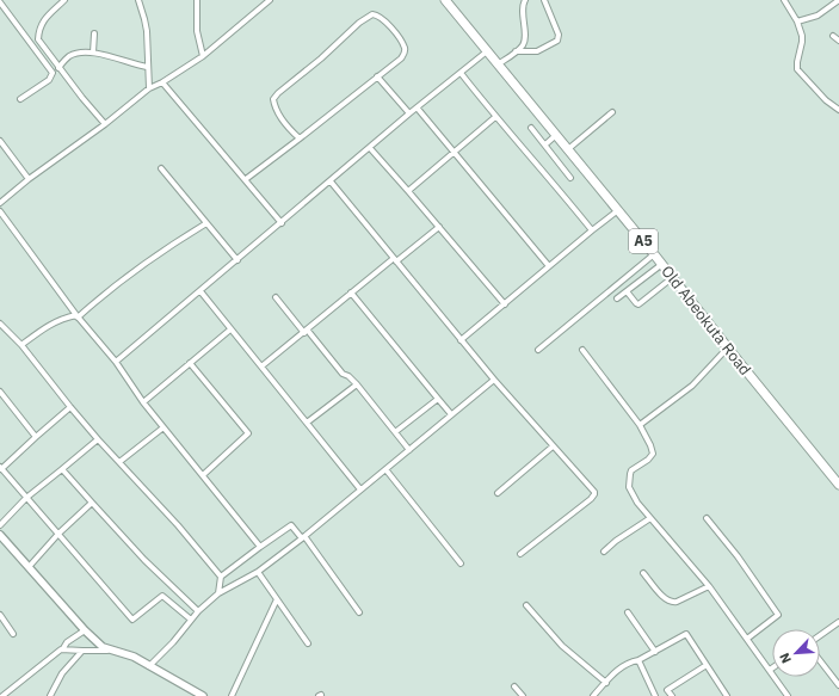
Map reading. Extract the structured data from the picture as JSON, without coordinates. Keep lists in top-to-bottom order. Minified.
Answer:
{"streets":{"highway":["A5","Old Abeokuta Road"]},"north":"bottom left"}
